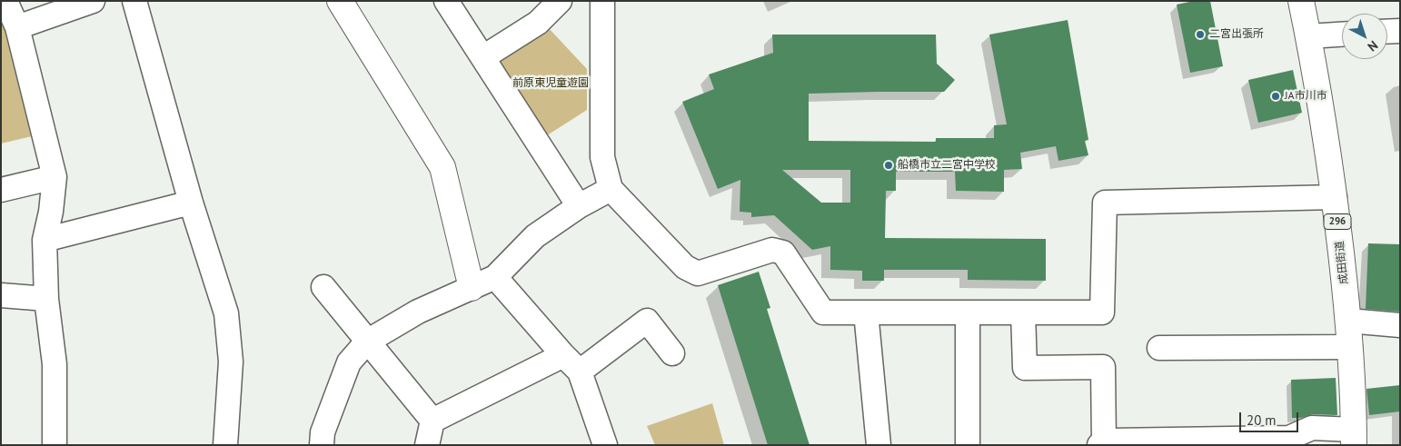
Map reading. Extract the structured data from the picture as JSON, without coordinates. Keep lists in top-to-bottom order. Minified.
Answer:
{"streets":{"main road":["296","成田街道"]},"parks":["前原東児童遊園"],"places":["二宮出張所","JA市川市","船橋市立二宮中学校"],"scale_bar":"20 m","north":"bottom right"}
